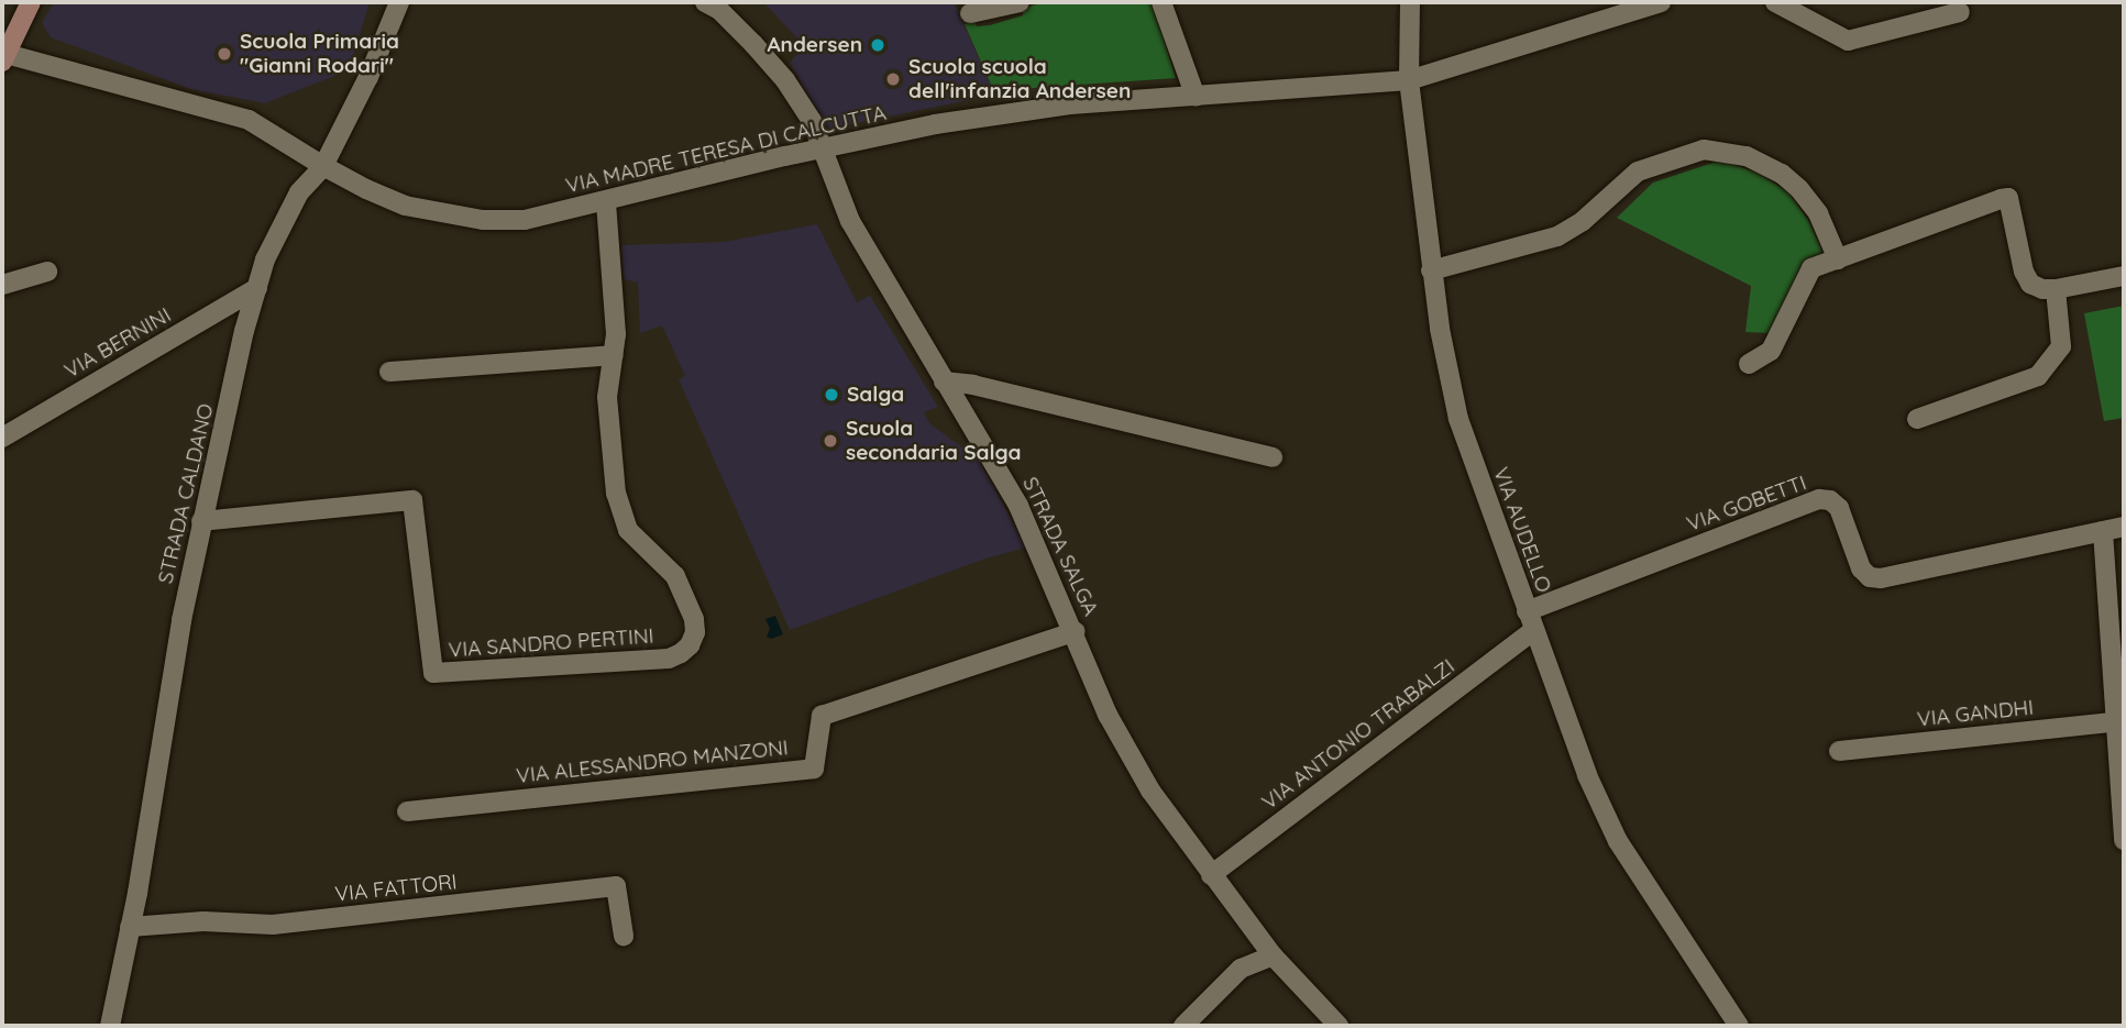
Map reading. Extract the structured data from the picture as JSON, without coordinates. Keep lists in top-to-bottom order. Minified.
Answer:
{"streets":{"street":["VIA MADRE TERESA DI CALCUTTA","VIA BERNINI","STRADA CALDANO","VIA GOBETTI","VIA AUDELLO","STRADA SALGA","VIA SANDRO PERTINI","VIA GANDHI","VIA ANTONIO TRABALZI","VIA ALESSANDRO MANZONI","VIA FATTORI"]},"crossings":[["VIA MADRE TERESA DI CALCUTTA","STRADA CALDANO"],["VIA MADRE TERESA DI CALCUTTA","VIA AUDELLO"],["VIA MADRE TERESA DI CALCUTTA","STRADA SALGA"],["VIA MADRE TERESA DI CALCUTTA","VIA SANDRO PERTINI"],["VIA BERNINI","STRADA CALDANO"],["STRADA CALDANO","VIA SANDRO PERTINI"],["STRADA CALDANO","VIA FATTORI"],["VIA GOBETTI","VIA AUDELLO"],["VIA GOBETTI","VIA ANTONIO TRABALZI"],["VIA AUDELLO","VIA ANTONIO TRABALZI"],["STRADA SALGA","VIA ANTONIO TRABALZI"],["STRADA SALGA","VIA ALESSANDRO MANZONI"]],"places":["Andersen","Scuola Primaria \"Gianni Rodari\"","Scuola scuola dell'infanzia Andersen","Salga","Scuola secondaria Salga"]}
